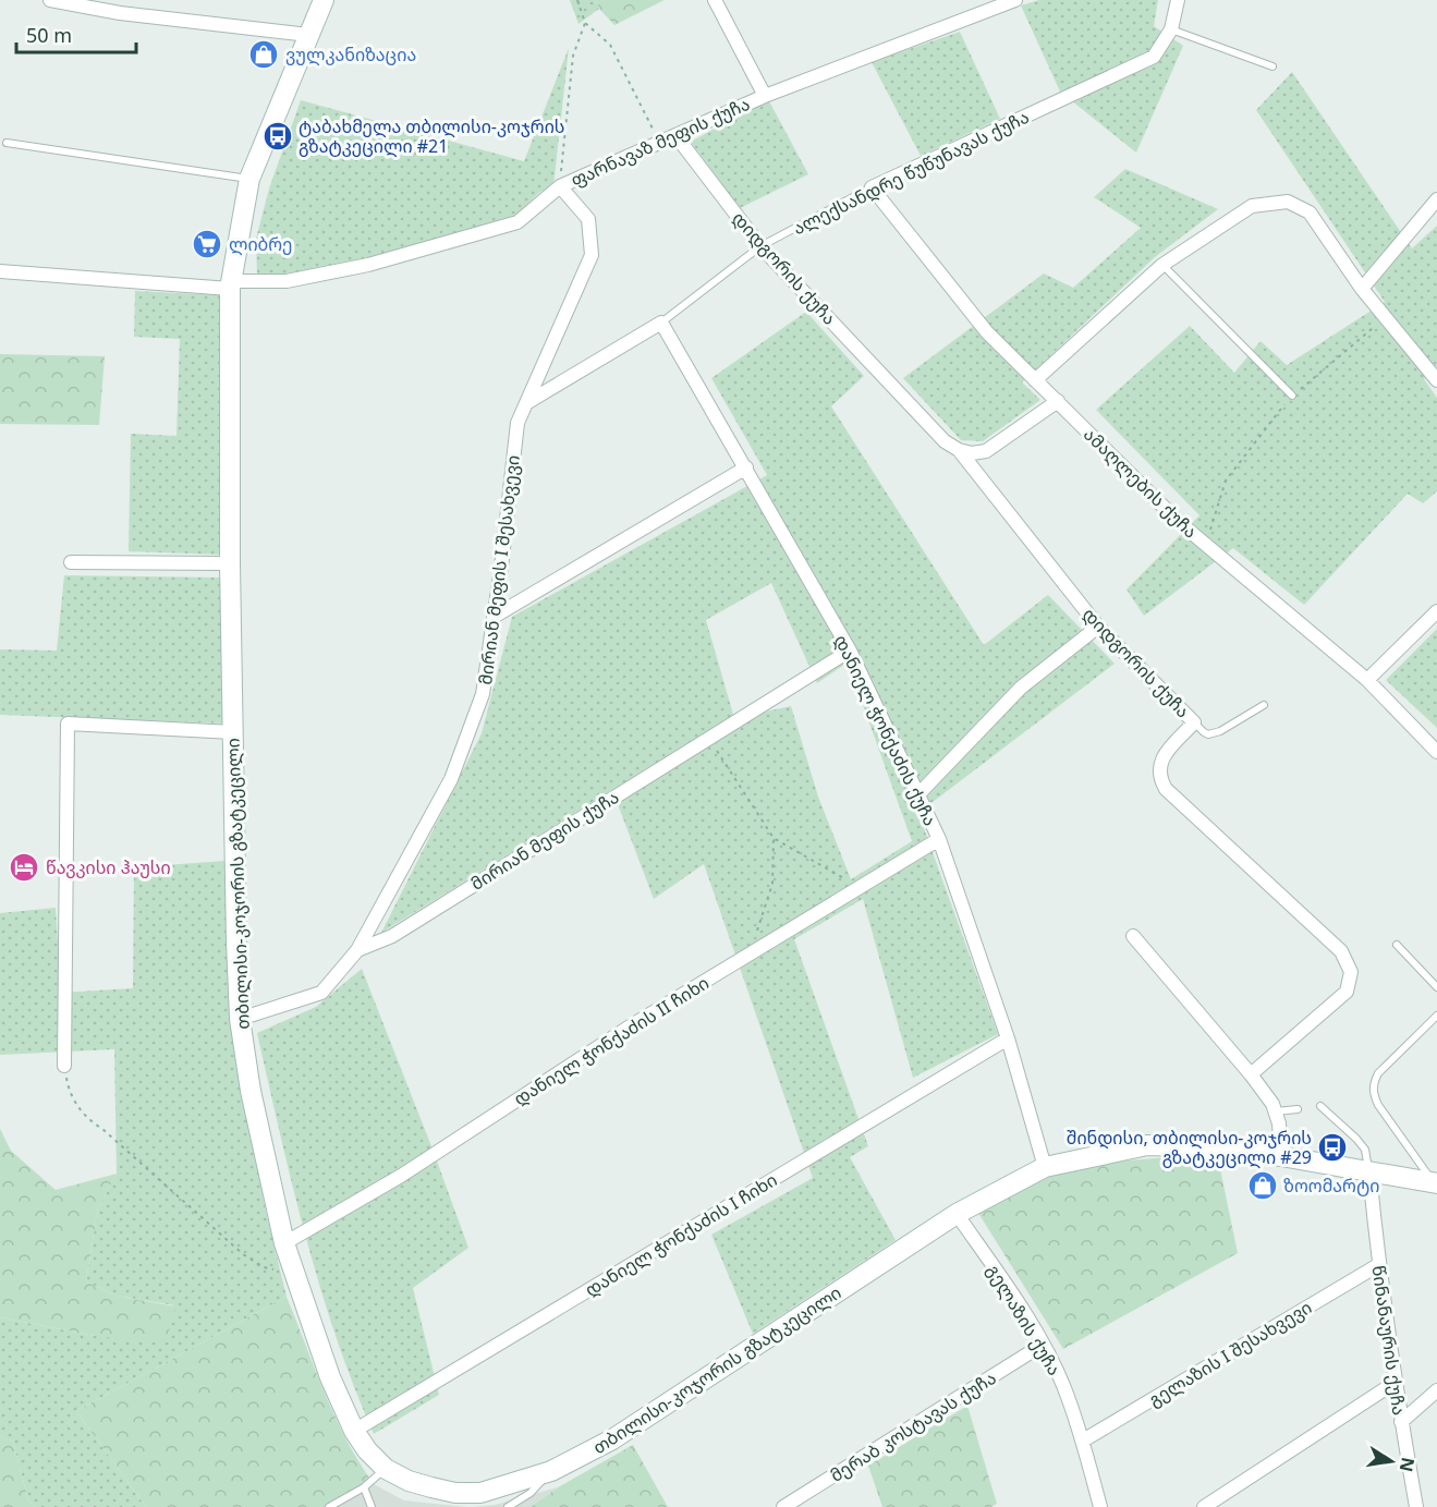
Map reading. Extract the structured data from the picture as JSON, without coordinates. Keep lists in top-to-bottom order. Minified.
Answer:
{"streets":{"main road":["თბილისი-კოჯორის გზატკეცილი"],"street":["ფარნავაზ მეფის ქუჩა","ალექსანდრე წუწუნავას ქუჩა","დიდგორის ქუჩა","ამაღლების ქუჩა","მირიან მეფის I შესახვევი","დანიელ ჭონქაძის ქუჩა","მირიან მეფის ქუჩა","დანიელ ჭონქაძის II ჩიხი","დანიელ ჭონქაძის I ჩიხი","გელაზის ქუჩა","წინანაურის ქუჩა","გელაზის I შესახვევი","მერაბ კოსტავას ქუჩა"]},"crossings":[["ფარნავაზ მეფის ქუჩა","დიდგორის ქუჩა"],["ფარნავაზ მეფის ქუჩა","მირიან მეფის I შესახვევი"],["ფარნავაზ მეფის ქუჩა","თბილისი-კოჯორის გზატკეცილი"],["ალექსანდრე წუწუნავას ქუჩა","დიდგორის ქუჩა"],["ალექსანდრე წუწუნავას ქუჩა","ამაღლების ქუჩა"],["ალექსანდრე წუწუნავას ქუჩა","მირიან მეფის I შესახვევი"],["ალექსანდრე წუწუნავას ქუჩა","დანიელ ჭონქაძის ქუჩა"],["მირიან მეფის I შესახვევი","მირიან მეფის ქუჩა"],["დანიელ ჭონქაძის ქუჩა","მირიან მეფის ქუჩა"],["დანიელ ჭონქაძის ქუჩა","თბილისი-კოჯორის გზატკეცილი"],["დანიელ ჭონქაძის ქუჩა","დანიელ ჭონქაძის II ჩიხი"],["დანიელ ჭონქაძის ქუჩა","დანიელ ჭონქაძის I ჩიხი"],["მირიან მეფის ქუჩა","თბილისი-კოჯორის გზატკეცილი"],["თბილისი-კოჯორის გზატკეცილი","დანიელ ჭონქაძის II ჩიხი"],["თბილისი-კოჯორის გზატკეცილი","დანიელ ჭონქაძის I ჩიხი"],["თბილისი-კოჯორის გზატკეცილი","გელაზის ქუჩა"],["თბილისი-კოჯორის გზატკეცილი","წინანაურის ქუჩა"],["გელაზის ქუჩა","გელაზის I შესახვევი"],["გელაზის ქუჩა","მერაბ კოსტავას ქუჩა"],["წინანაურის ქუჩა","გელაზის I შესახვევი"]],"places":{"shop":["ვულკანიზაცია","ზოომარტი"],"bus stop":["ტაბახმელა თბილისი-კოჯრის გზატკეცილი #21","შინდისი, თბილისი-კოჯრის გზატკეცილი #29"],"supermarket":["ლიბრე"],"hotel":["წავკისი ჰაუსი"]},"scale_bar":"50 m","north":"right"}
